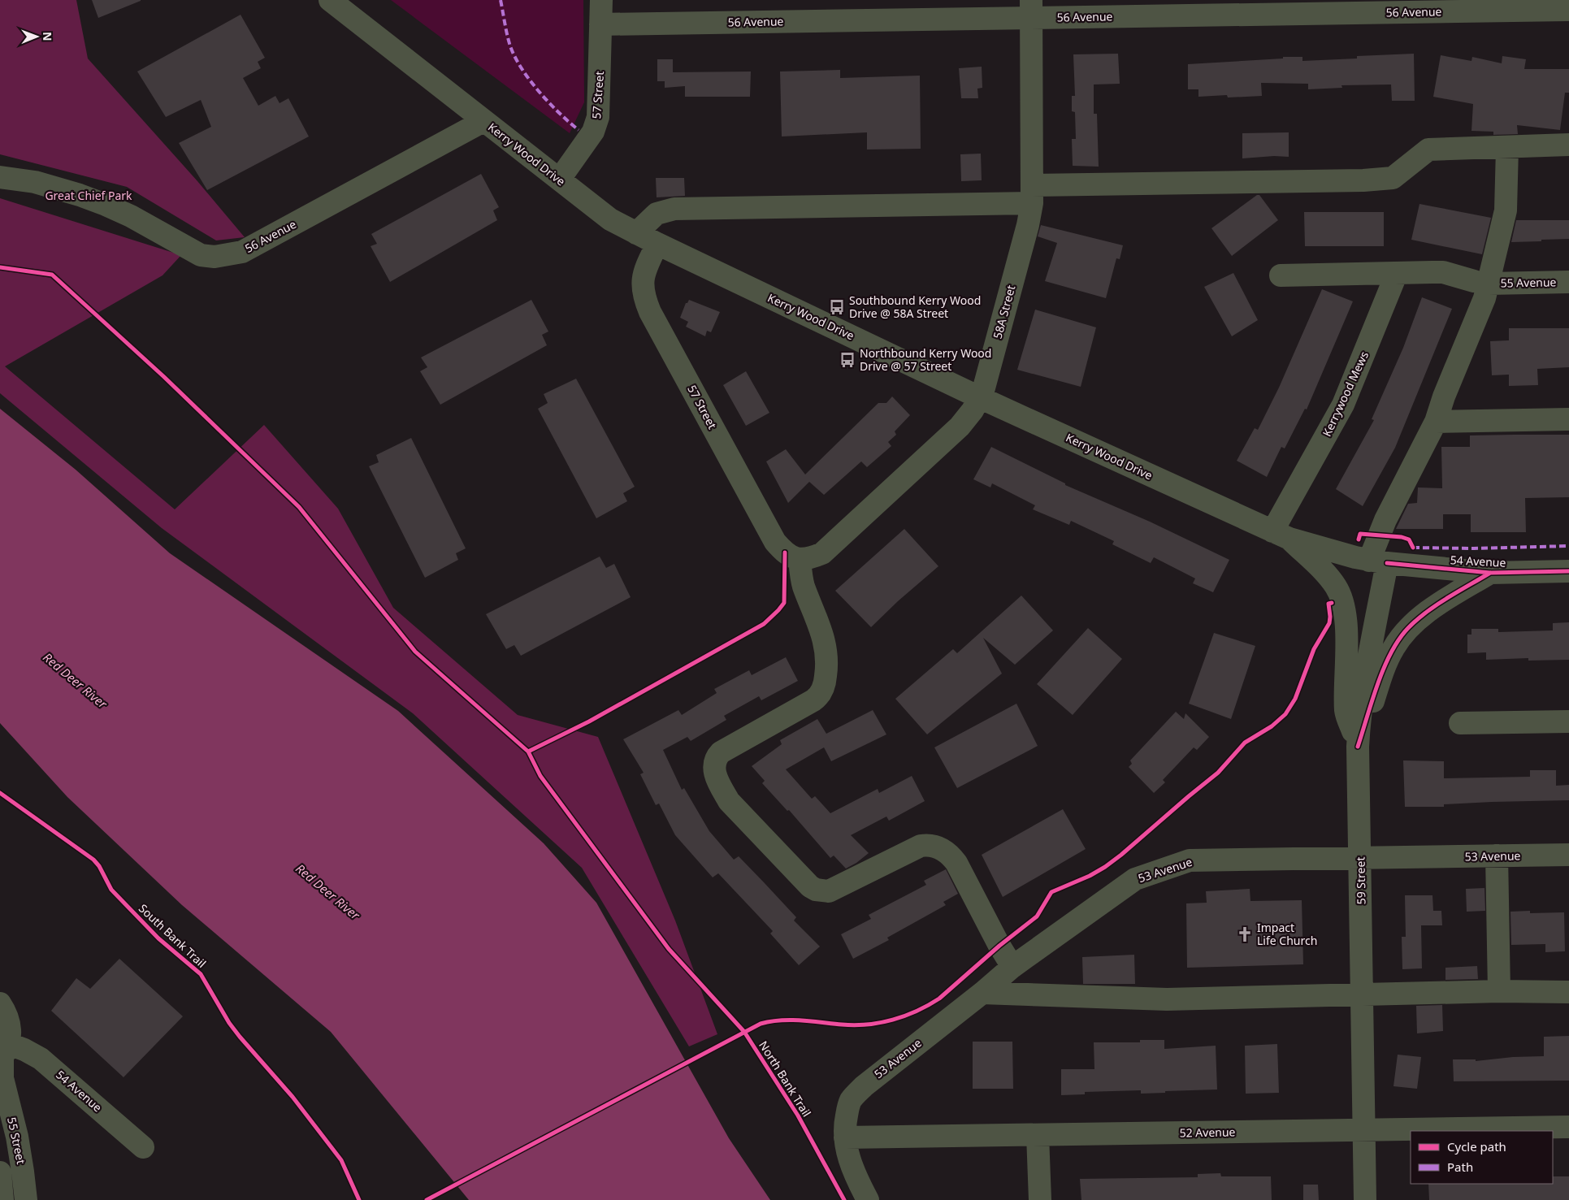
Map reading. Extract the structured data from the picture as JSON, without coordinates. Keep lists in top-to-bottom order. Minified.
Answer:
{"streets":{"street":["56 Avenue","57 Street","Kerry Wood Drive","55 Avenue","58A Street","Kerrywood Mews","54 Avenue","53 Avenue","59 Street","52 Avenue","55 Street"],"cycle path":["South Bank Trail","North Bank Trail"]},"crossings":[["56 Avenue","57 Street"],["56 Avenue","Kerry Wood Drive"],["56 Avenue","58A Street"],["57 Street","Kerry Wood Drive"],["57 Street","58A Street"],["Kerry Wood Drive","58A Street"],["Kerry Wood Drive","Kerrywood Mews"],["Kerry Wood Drive","54 Avenue"],["Kerry Wood Drive","59 Street"],["55 Avenue","59 Street"],["54 Avenue","59 Street"],["54 Avenue","55 Street"],["53 Avenue","59 Street"],["53 Avenue","52 Avenue"],["59 Street","52 Avenue"]],"water":["Red Deer River"],"parks":["Great Chief Park"],"places":{"bus stop":["Southbound Kerry Wood Drive @ 58A Street","Northbound Kerry Wood Drive @ 57 Street"],"church":["Impact Life Church"]},"legend":["Cycle path","Path"],"north":"right"}
